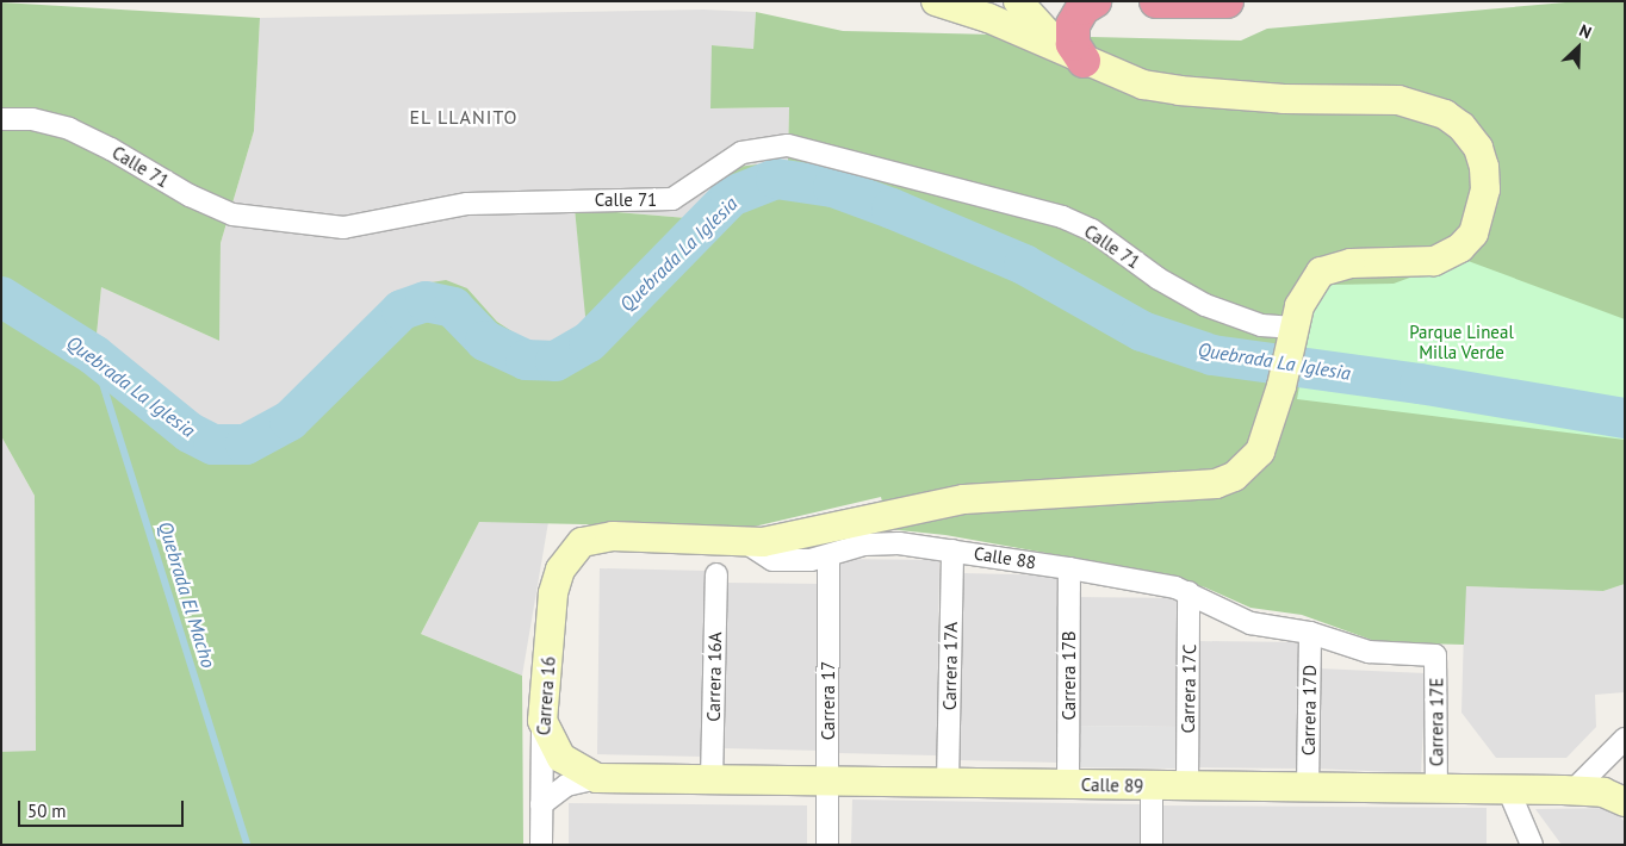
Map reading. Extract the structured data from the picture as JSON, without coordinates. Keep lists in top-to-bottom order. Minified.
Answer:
{"streets":{"street":["Calle 71","Calle 88","Carrera 17A","Carrera 17B","Carrera 16A","Carrera 17C","Carrera 16","Carrera 17","Carrera 17D","Carrera 17E","Calle 89"]},"crossings":[["Calle 88","Carrera 17A"],["Calle 88","Carrera 17B"],["Calle 88","Carrera 17C"],["Calle 88","Carrera 16"],["Calle 88","Carrera 17"],["Calle 88","Carrera 17D"],["Calle 88","Carrera 17E"],["Carrera 17A","Calle 89"],["Carrera 17B","Calle 89"],["Carrera 16A","Calle 89"],["Carrera 17C","Calle 89"],["Carrera 16","Calle 89"],["Carrera 17","Calle 89"],["Carrera 17D","Calle 89"],["Carrera 17E","Calle 89"]],"districts":["EL LLANITO"],"water":["Quebrada La Iglesia","Quebrada El Macho"],"parks":["Parque Lineal Milla Verde"],"scale_bar":"50 m","north":"top right"}
